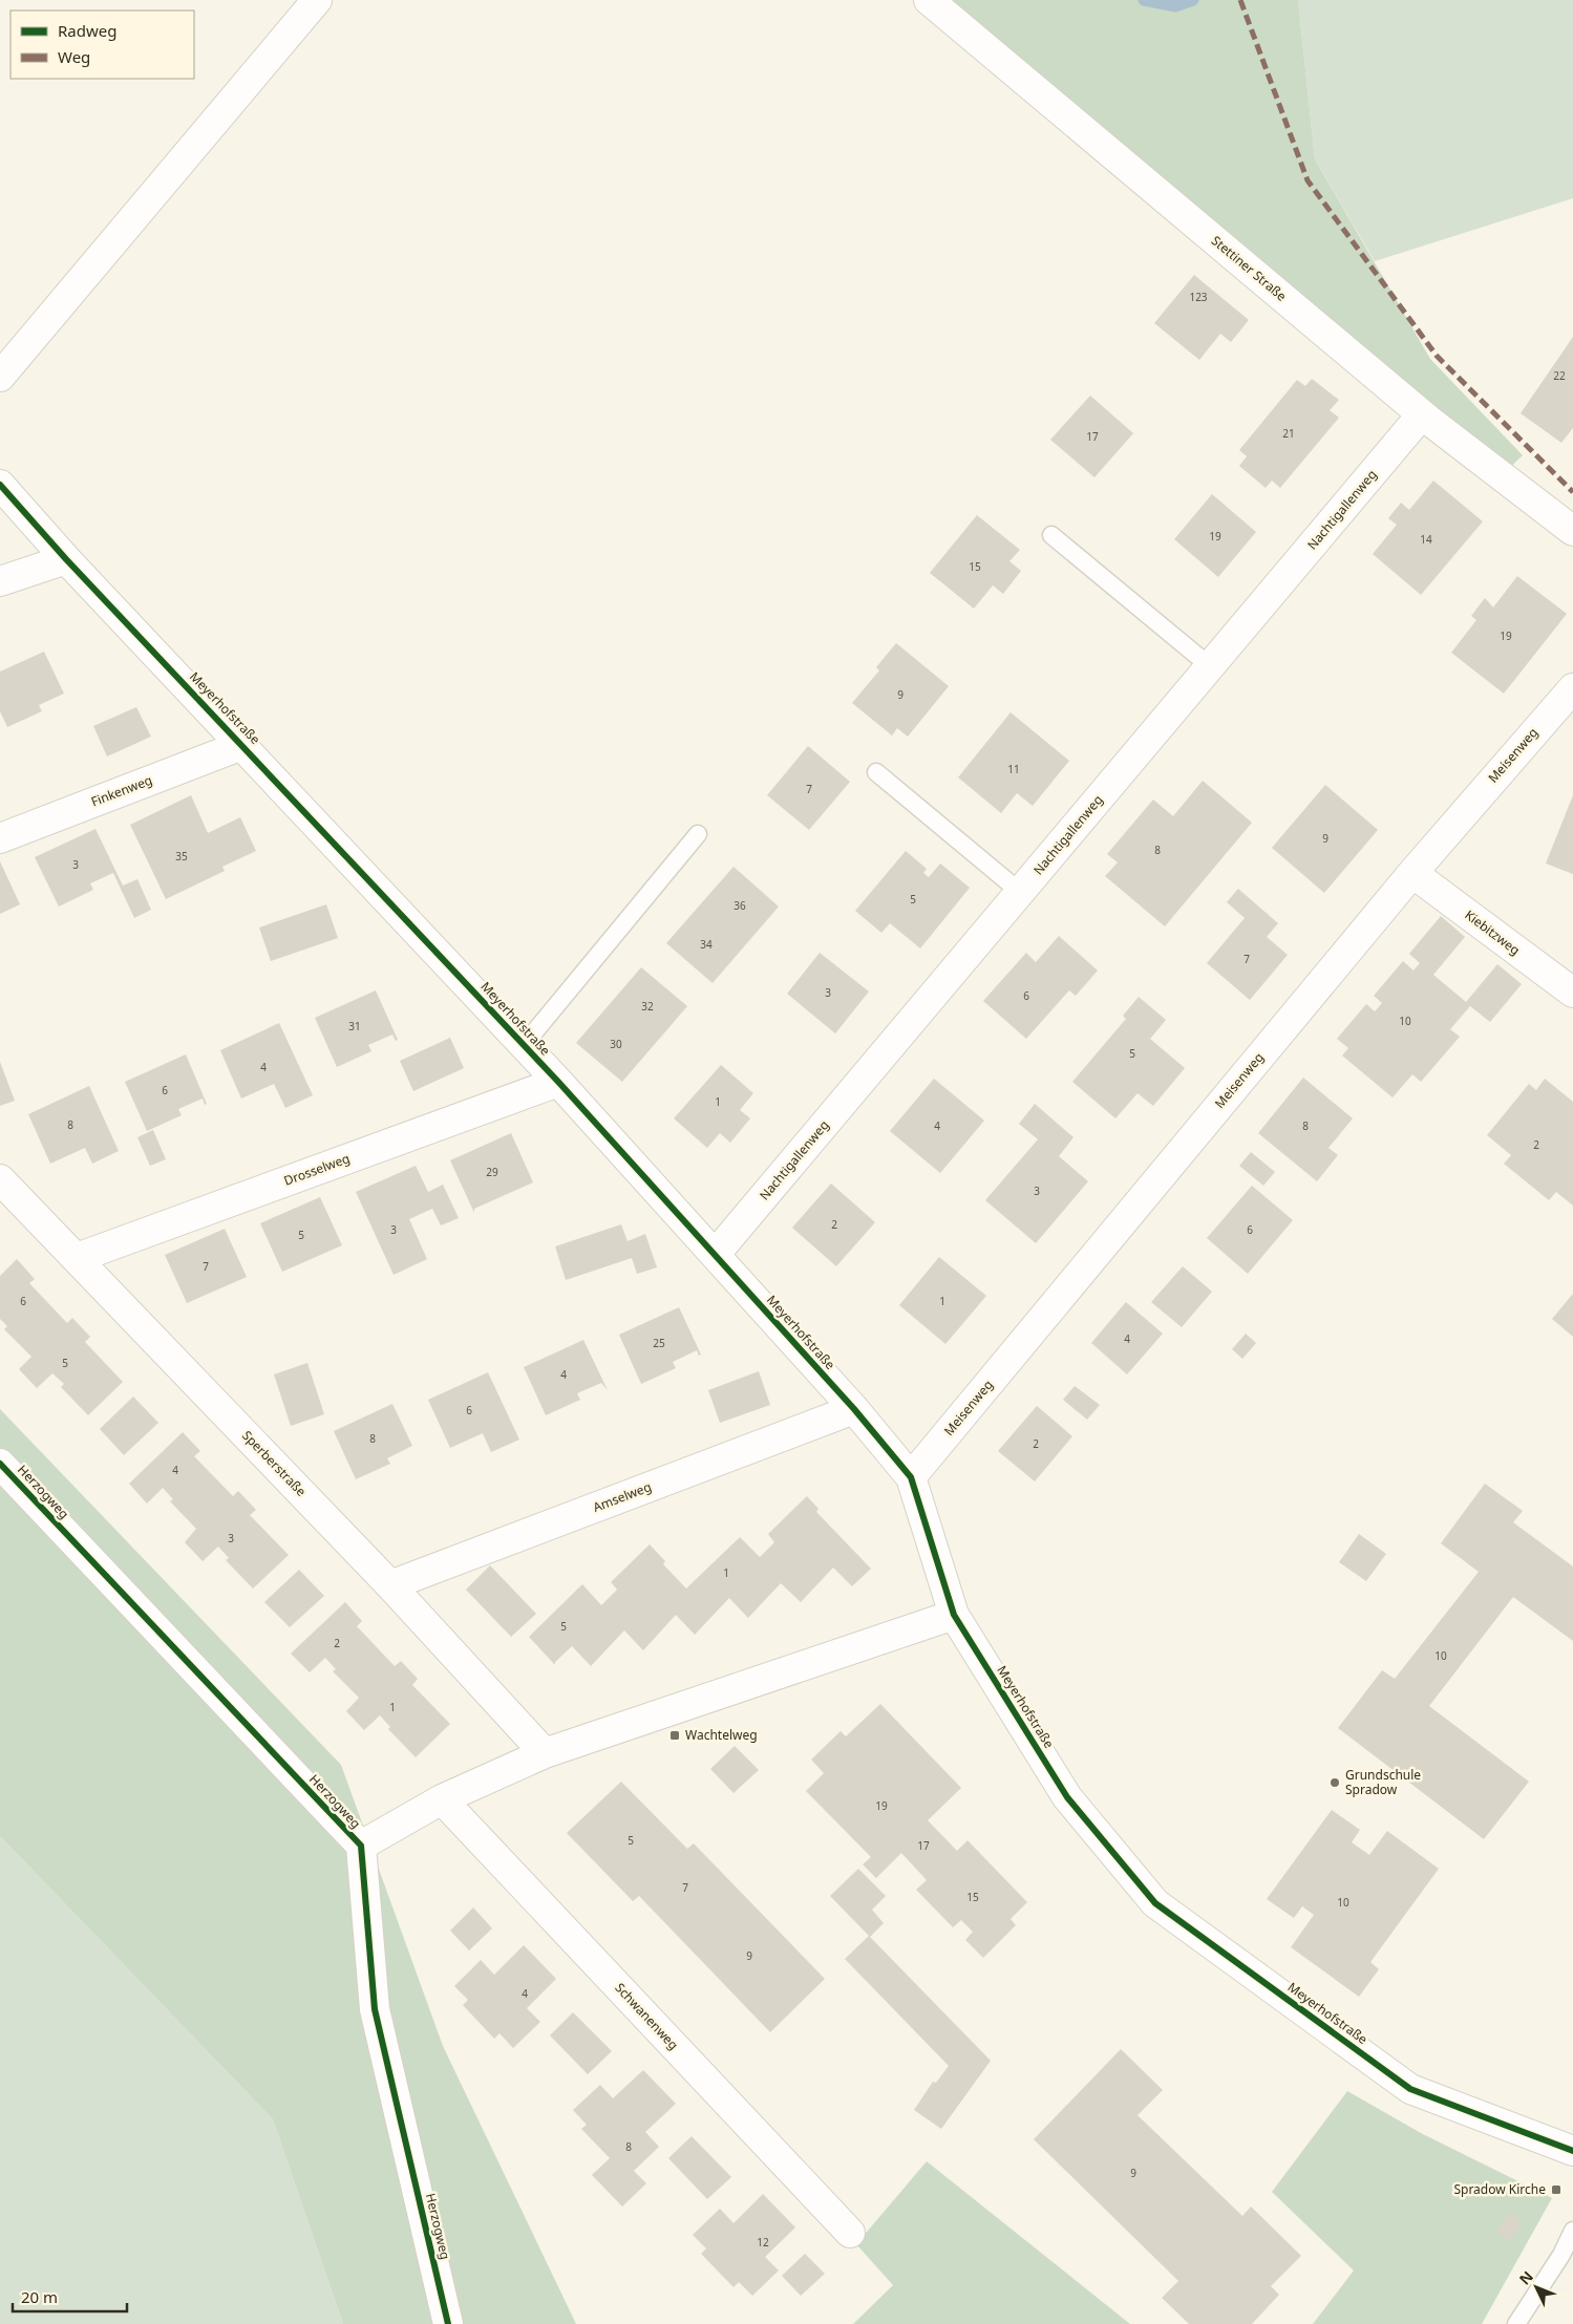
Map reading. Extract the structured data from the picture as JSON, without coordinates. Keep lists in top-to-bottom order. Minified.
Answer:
{"streets":{"street":["Stettiner Straße","Nachtigallenweg","Meyerhofstraße","Meisenweg","Finkenweg","Kiebitzweg","Drosselweg","Sperberstraße","Herzogweg","Amselweg","Schwanenweg"]},"crossings":[["Stettiner Straße","Nachtigallenweg"],["Nachtigallenweg","Meyerhofstraße"],["Meyerhofstraße","Meisenweg"],["Meyerhofstraße","Finkenweg"],["Meyerhofstraße","Drosselweg"],["Meyerhofstraße","Amselweg"],["Meisenweg","Kiebitzweg"],["Drosselweg","Sperberstraße"],["Sperberstraße","Amselweg"]],"places":{"transit":["Wachtelweg","Spradow Kirche"],"other":["Grundschule Spradow"]},"house_numbers":["123","22","21","17","19","14","15","19","9","11","7","9","8","35","3","5","36","34","7","3","6","32","10","31","30","5","4","6","1","8","4","8","2","29","3","2","3","6","5","7","6","1","4","25","5","4","6","8","2","4","3","1","5","2","10","1","19","5","17","7","15","10","9","4","8","9","12"],"legend":["Radweg","Weg"],"scale_bar":"20 m","north":"top left"}
